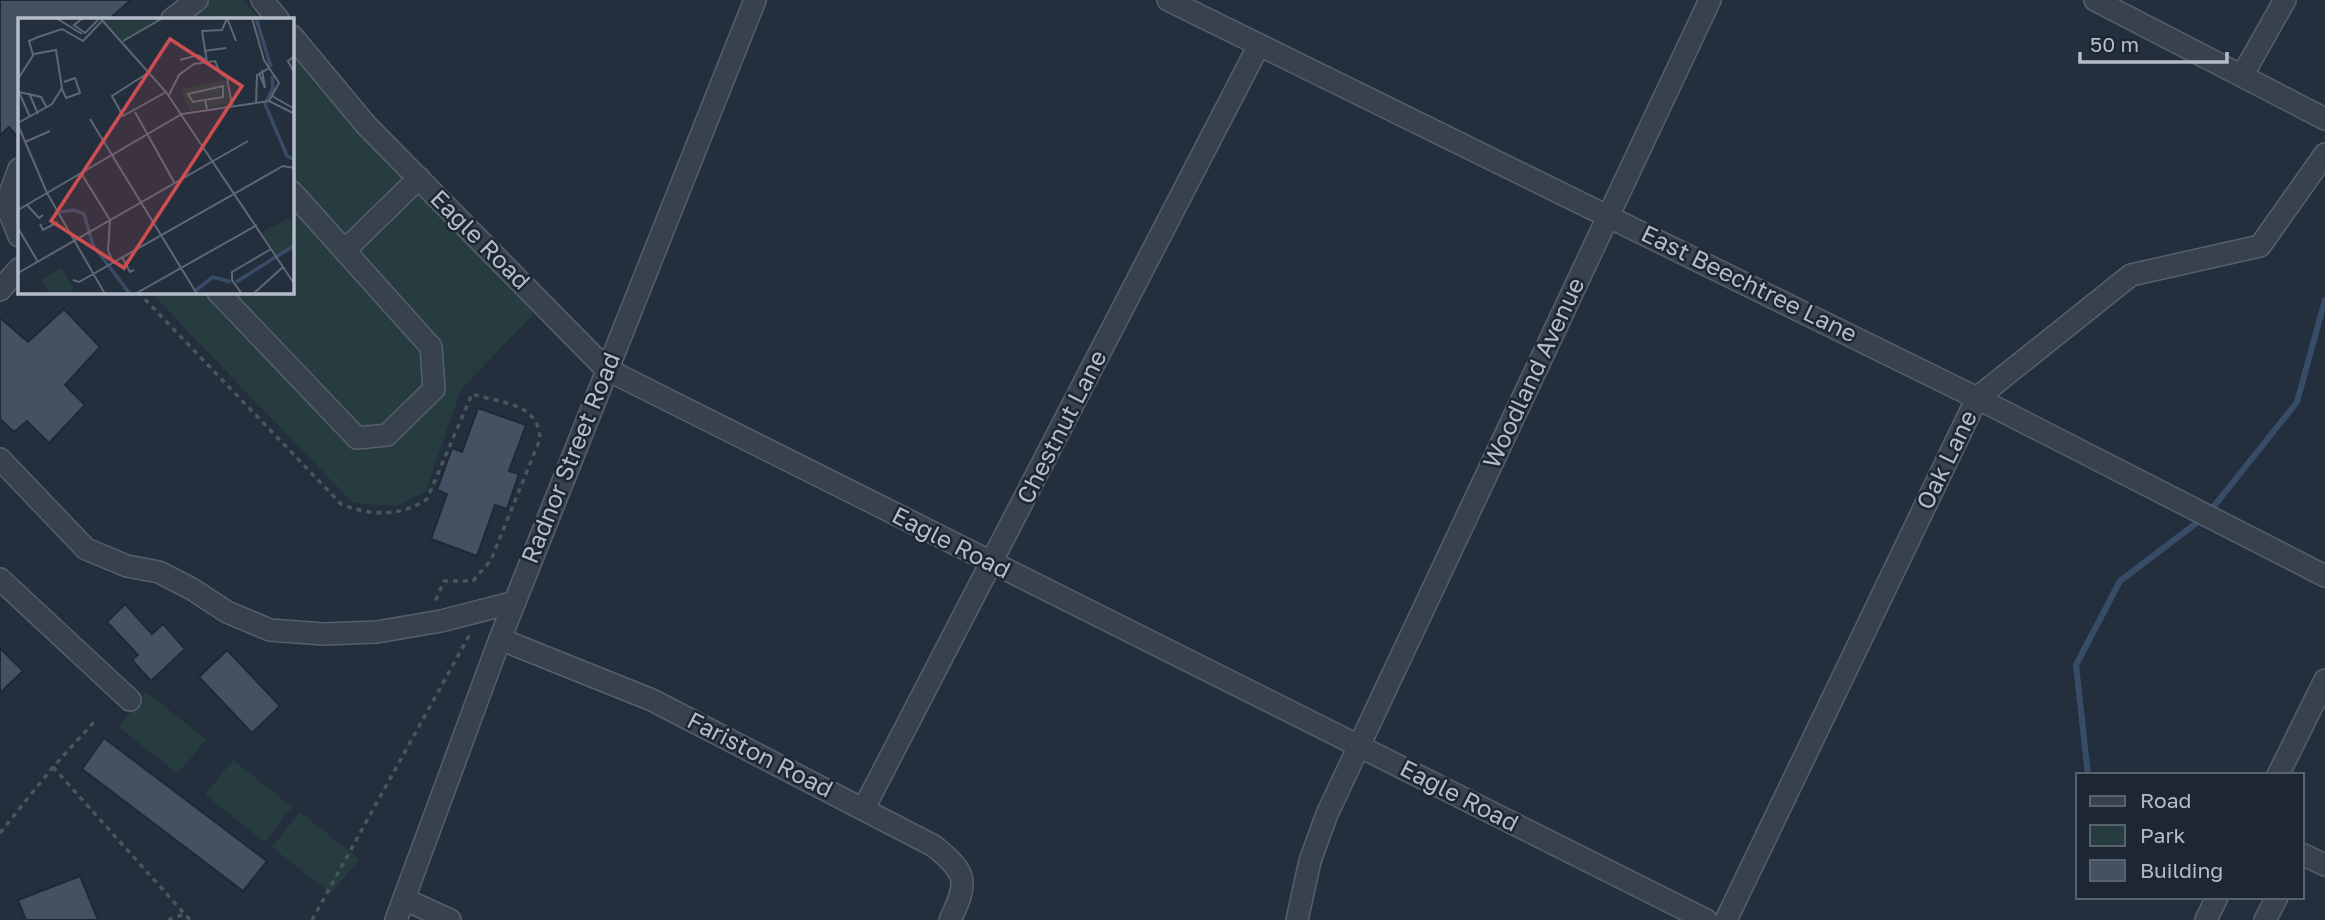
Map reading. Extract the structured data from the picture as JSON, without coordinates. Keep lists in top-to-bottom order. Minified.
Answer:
{"streets":{"street":["Eagle Road","East Beechtree Lane","Woodland Avenue","Chestnut Lane","Radnor Street Road","Oak Lane","Fariston Road"]},"crossings":[["Eagle Road","Woodland Avenue"],["Eagle Road","Chestnut Lane"],["Eagle Road","Radnor Street Road"],["East Beechtree Lane","Woodland Avenue"],["East Beechtree Lane","Chestnut Lane"],["East Beechtree Lane","Oak Lane"],["Chestnut Lane","Fariston Road"],["Radnor Street Road","Fariston Road"]],"legend":["Road","Park","Building"],"scale_bar":"50 m"}
